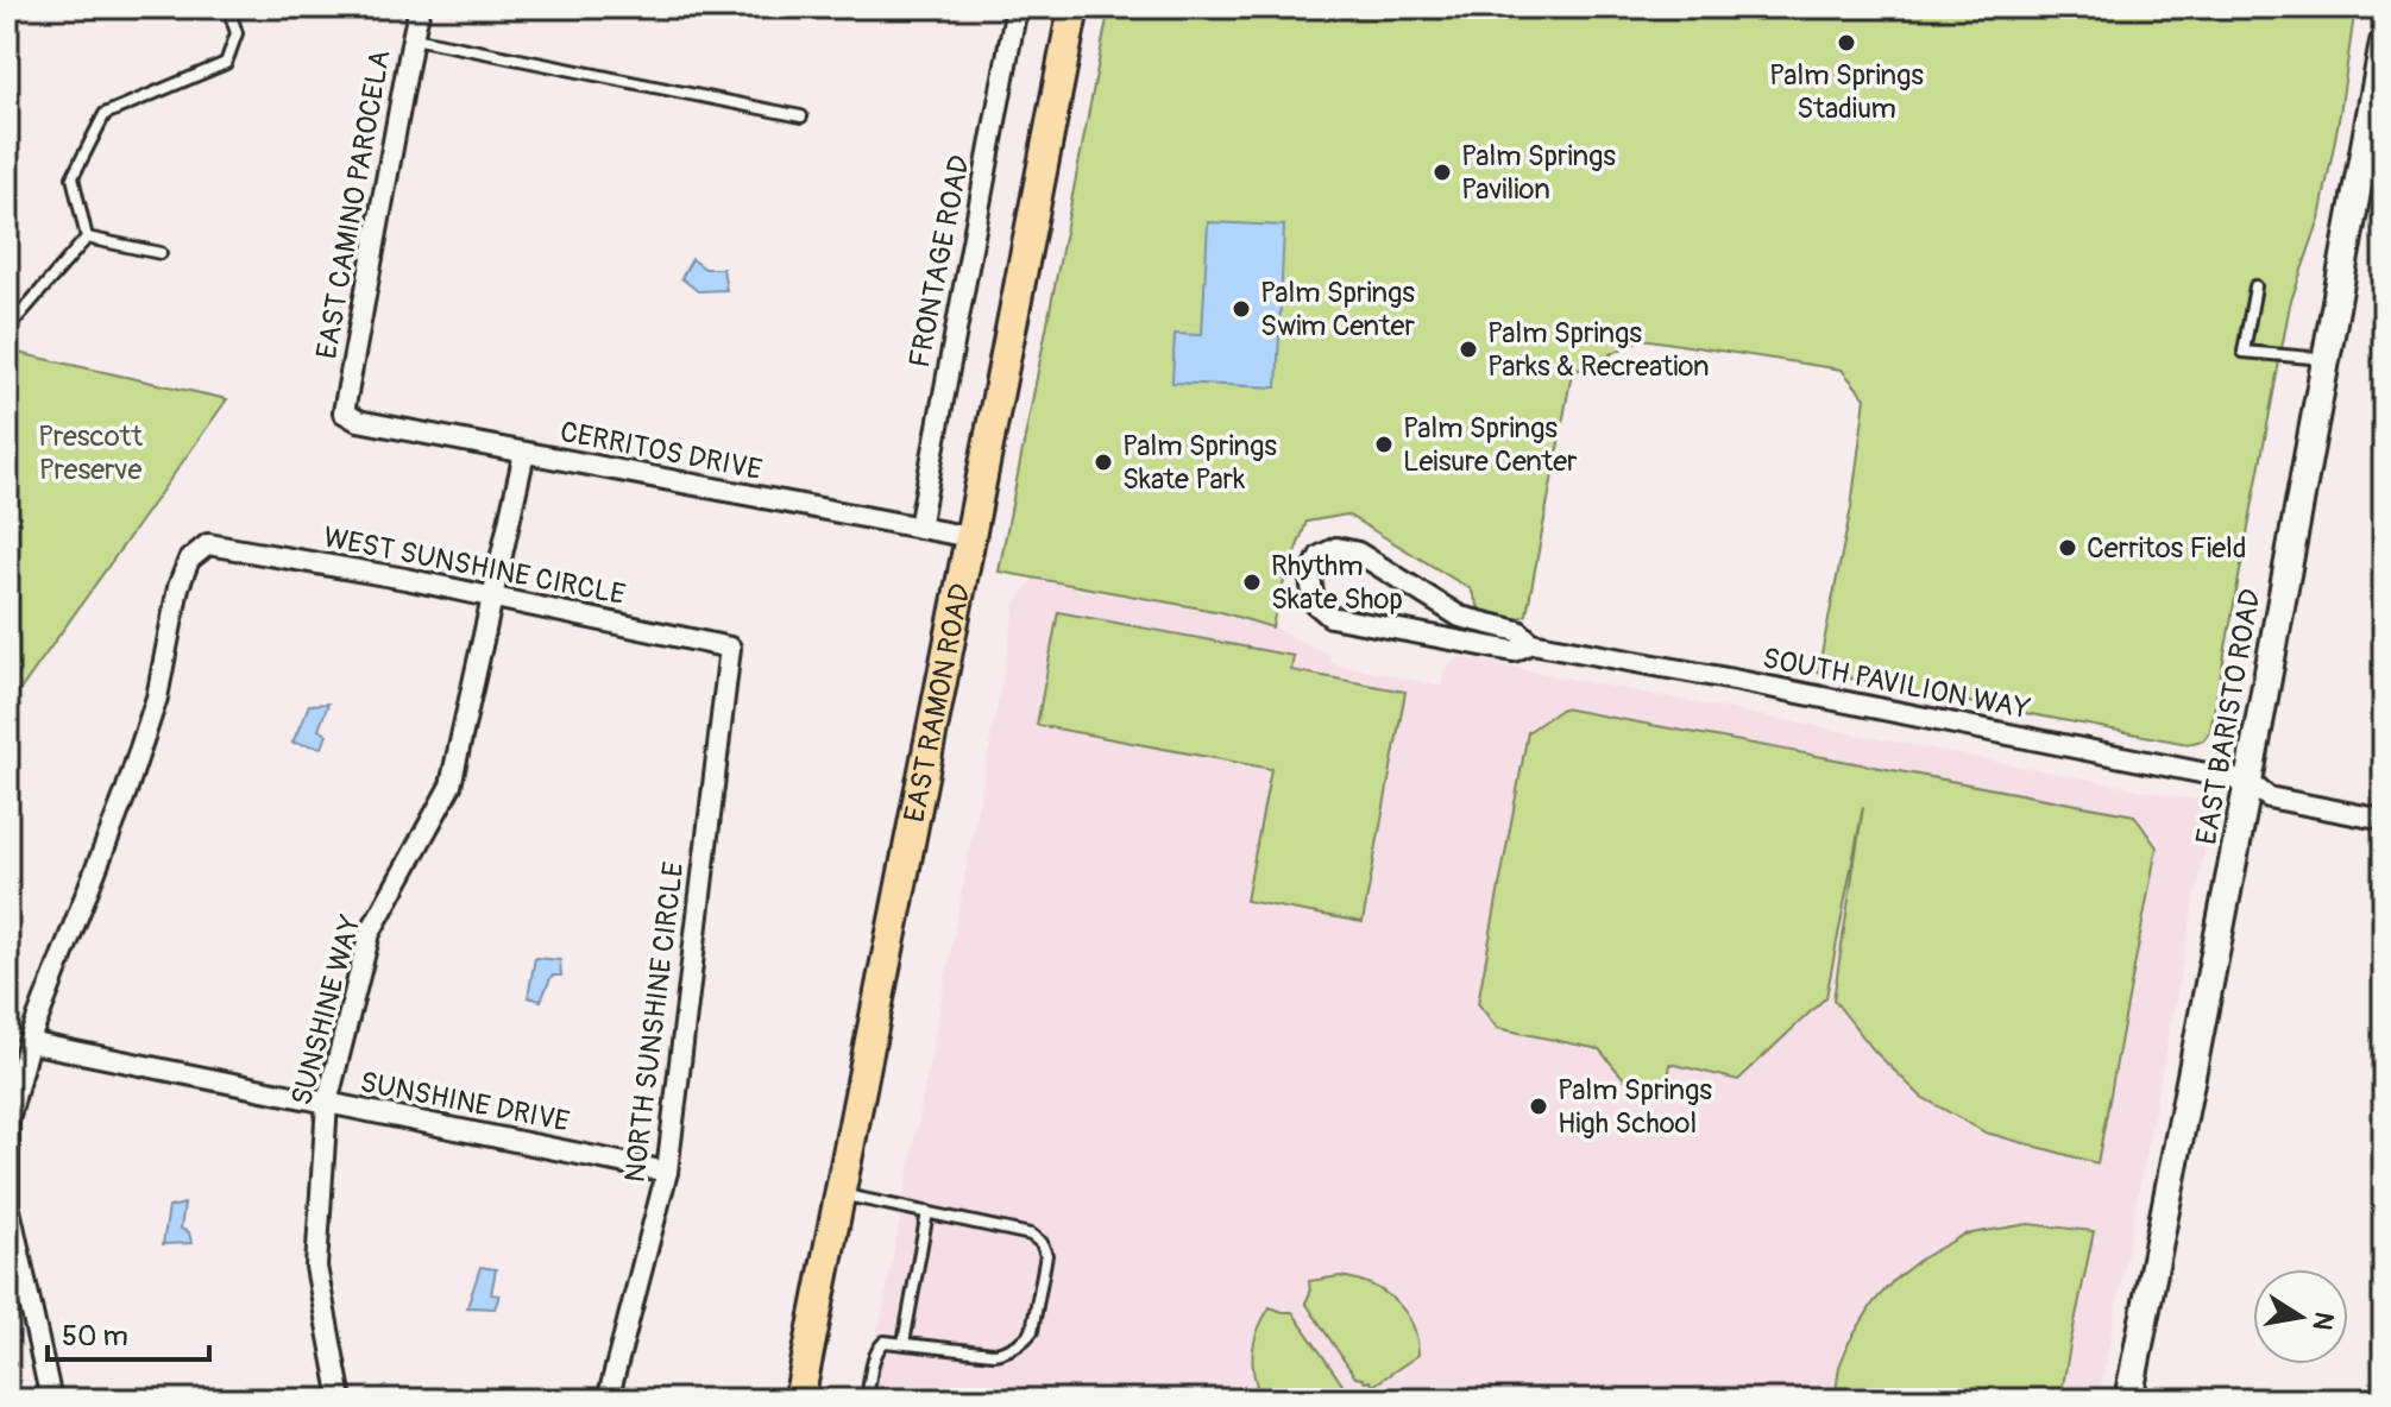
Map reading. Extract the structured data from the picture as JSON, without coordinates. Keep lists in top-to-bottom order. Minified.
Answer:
{"streets":{"main road":["EAST RAMON ROAD"],"street":["EAST CAMINO PAROCELA","FRONTAGE ROAD","CERRITOS DRIVE","WEST SUNSHINE CIRCLE","SOUTH PAVILION WAY","EAST BARISTO ROAD","SUNSHINE WAY","NORTH SUNSHINE CIRCLE","SUNSHINE DRIVE"]},"crossings":[["EAST CAMINO PAROCELA","CERRITOS DRIVE"],["FRONTAGE ROAD","CERRITOS DRIVE"],["CERRITOS DRIVE","EAST RAMON ROAD"],["WEST SUNSHINE CIRCLE","SUNSHINE WAY"],["WEST SUNSHINE CIRCLE","NORTH SUNSHINE CIRCLE"],["WEST SUNSHINE CIRCLE","SUNSHINE DRIVE"],["SOUTH PAVILION WAY","EAST BARISTO ROAD"],["SUNSHINE WAY","SUNSHINE DRIVE"],["NORTH SUNSHINE CIRCLE","SUNSHINE DRIVE"]],"parks":["Prescott Preserve"],"places":["Palm Springs Stadium","Palm Springs Pavilion","Palm Springs Swim Center","Palm Springs Parks & Recreation","Palm Springs Leisure Center","Palm Springs Skate Park","Cerritos Field","Rhythm Skate Shop","Palm Springs High School"],"scale_bar":"50 m","north":"right"}
